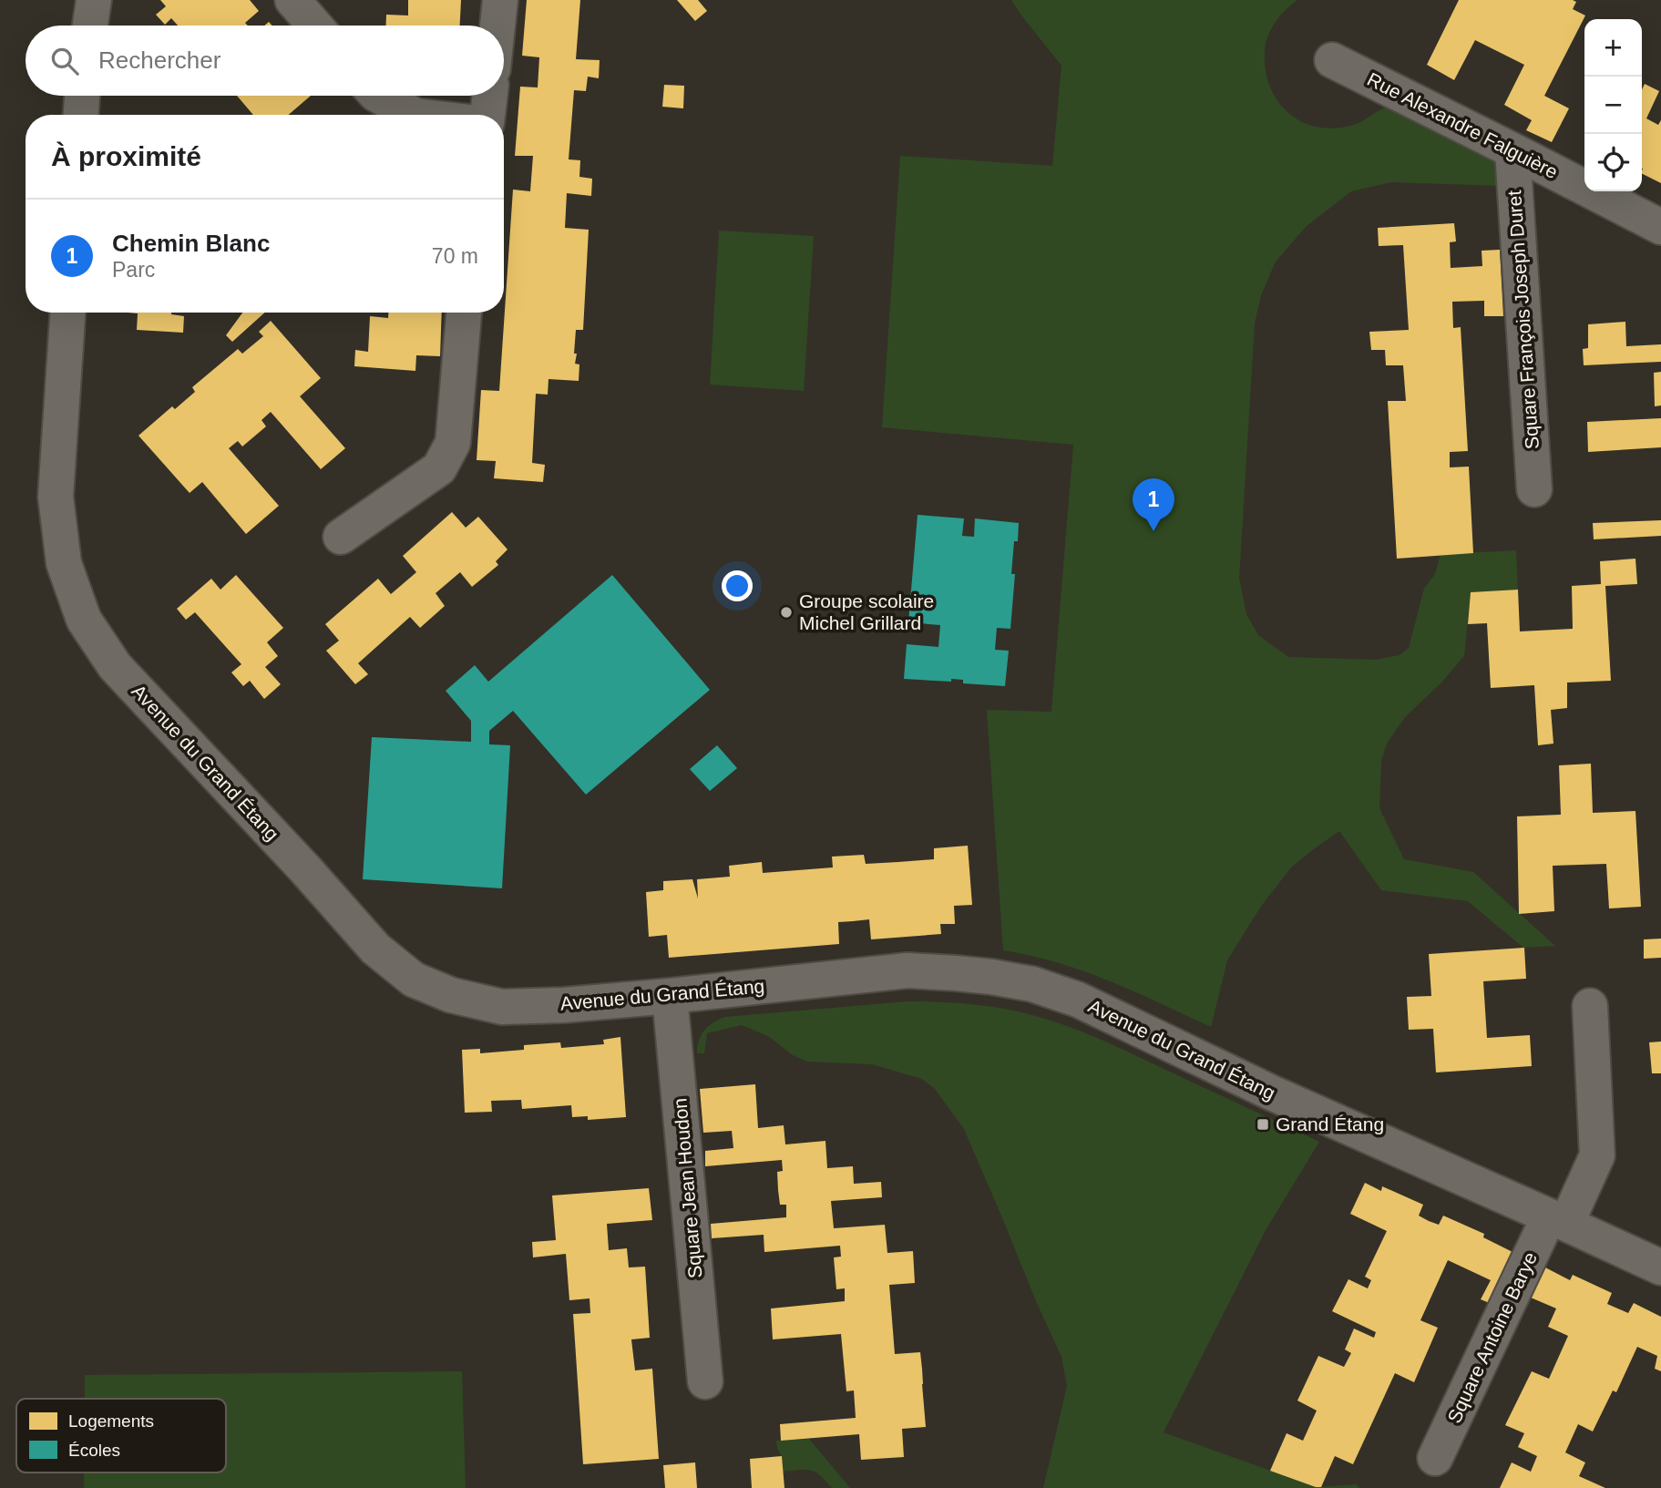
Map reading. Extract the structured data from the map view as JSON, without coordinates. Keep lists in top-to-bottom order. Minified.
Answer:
{"streets":{"street":["Rue Alexandre Falguière","Square François Joseph Duret","Avenue du Grand Étang","Square Jean Houdon","Square Antoine Barye"]},"crossings":[["Rue Alexandre Falguière","Square François Joseph Duret"],["Avenue du Grand Étang","Square Jean Houdon"],["Avenue du Grand Étang","Square Antoine Barye"]],"places":{"other":["Groupe scolaire Michel Grillard"],"transit":["Grand Étang"]},"legend":["Logements","Écoles"],"page":{"map_buttons":["+","−"],"search":"Rechercher","heading":"À proximité","list":[{"mark":"1","name":"Chemin Blanc","note":"Parc","value":"70 m"}],"pins":"1"}}
